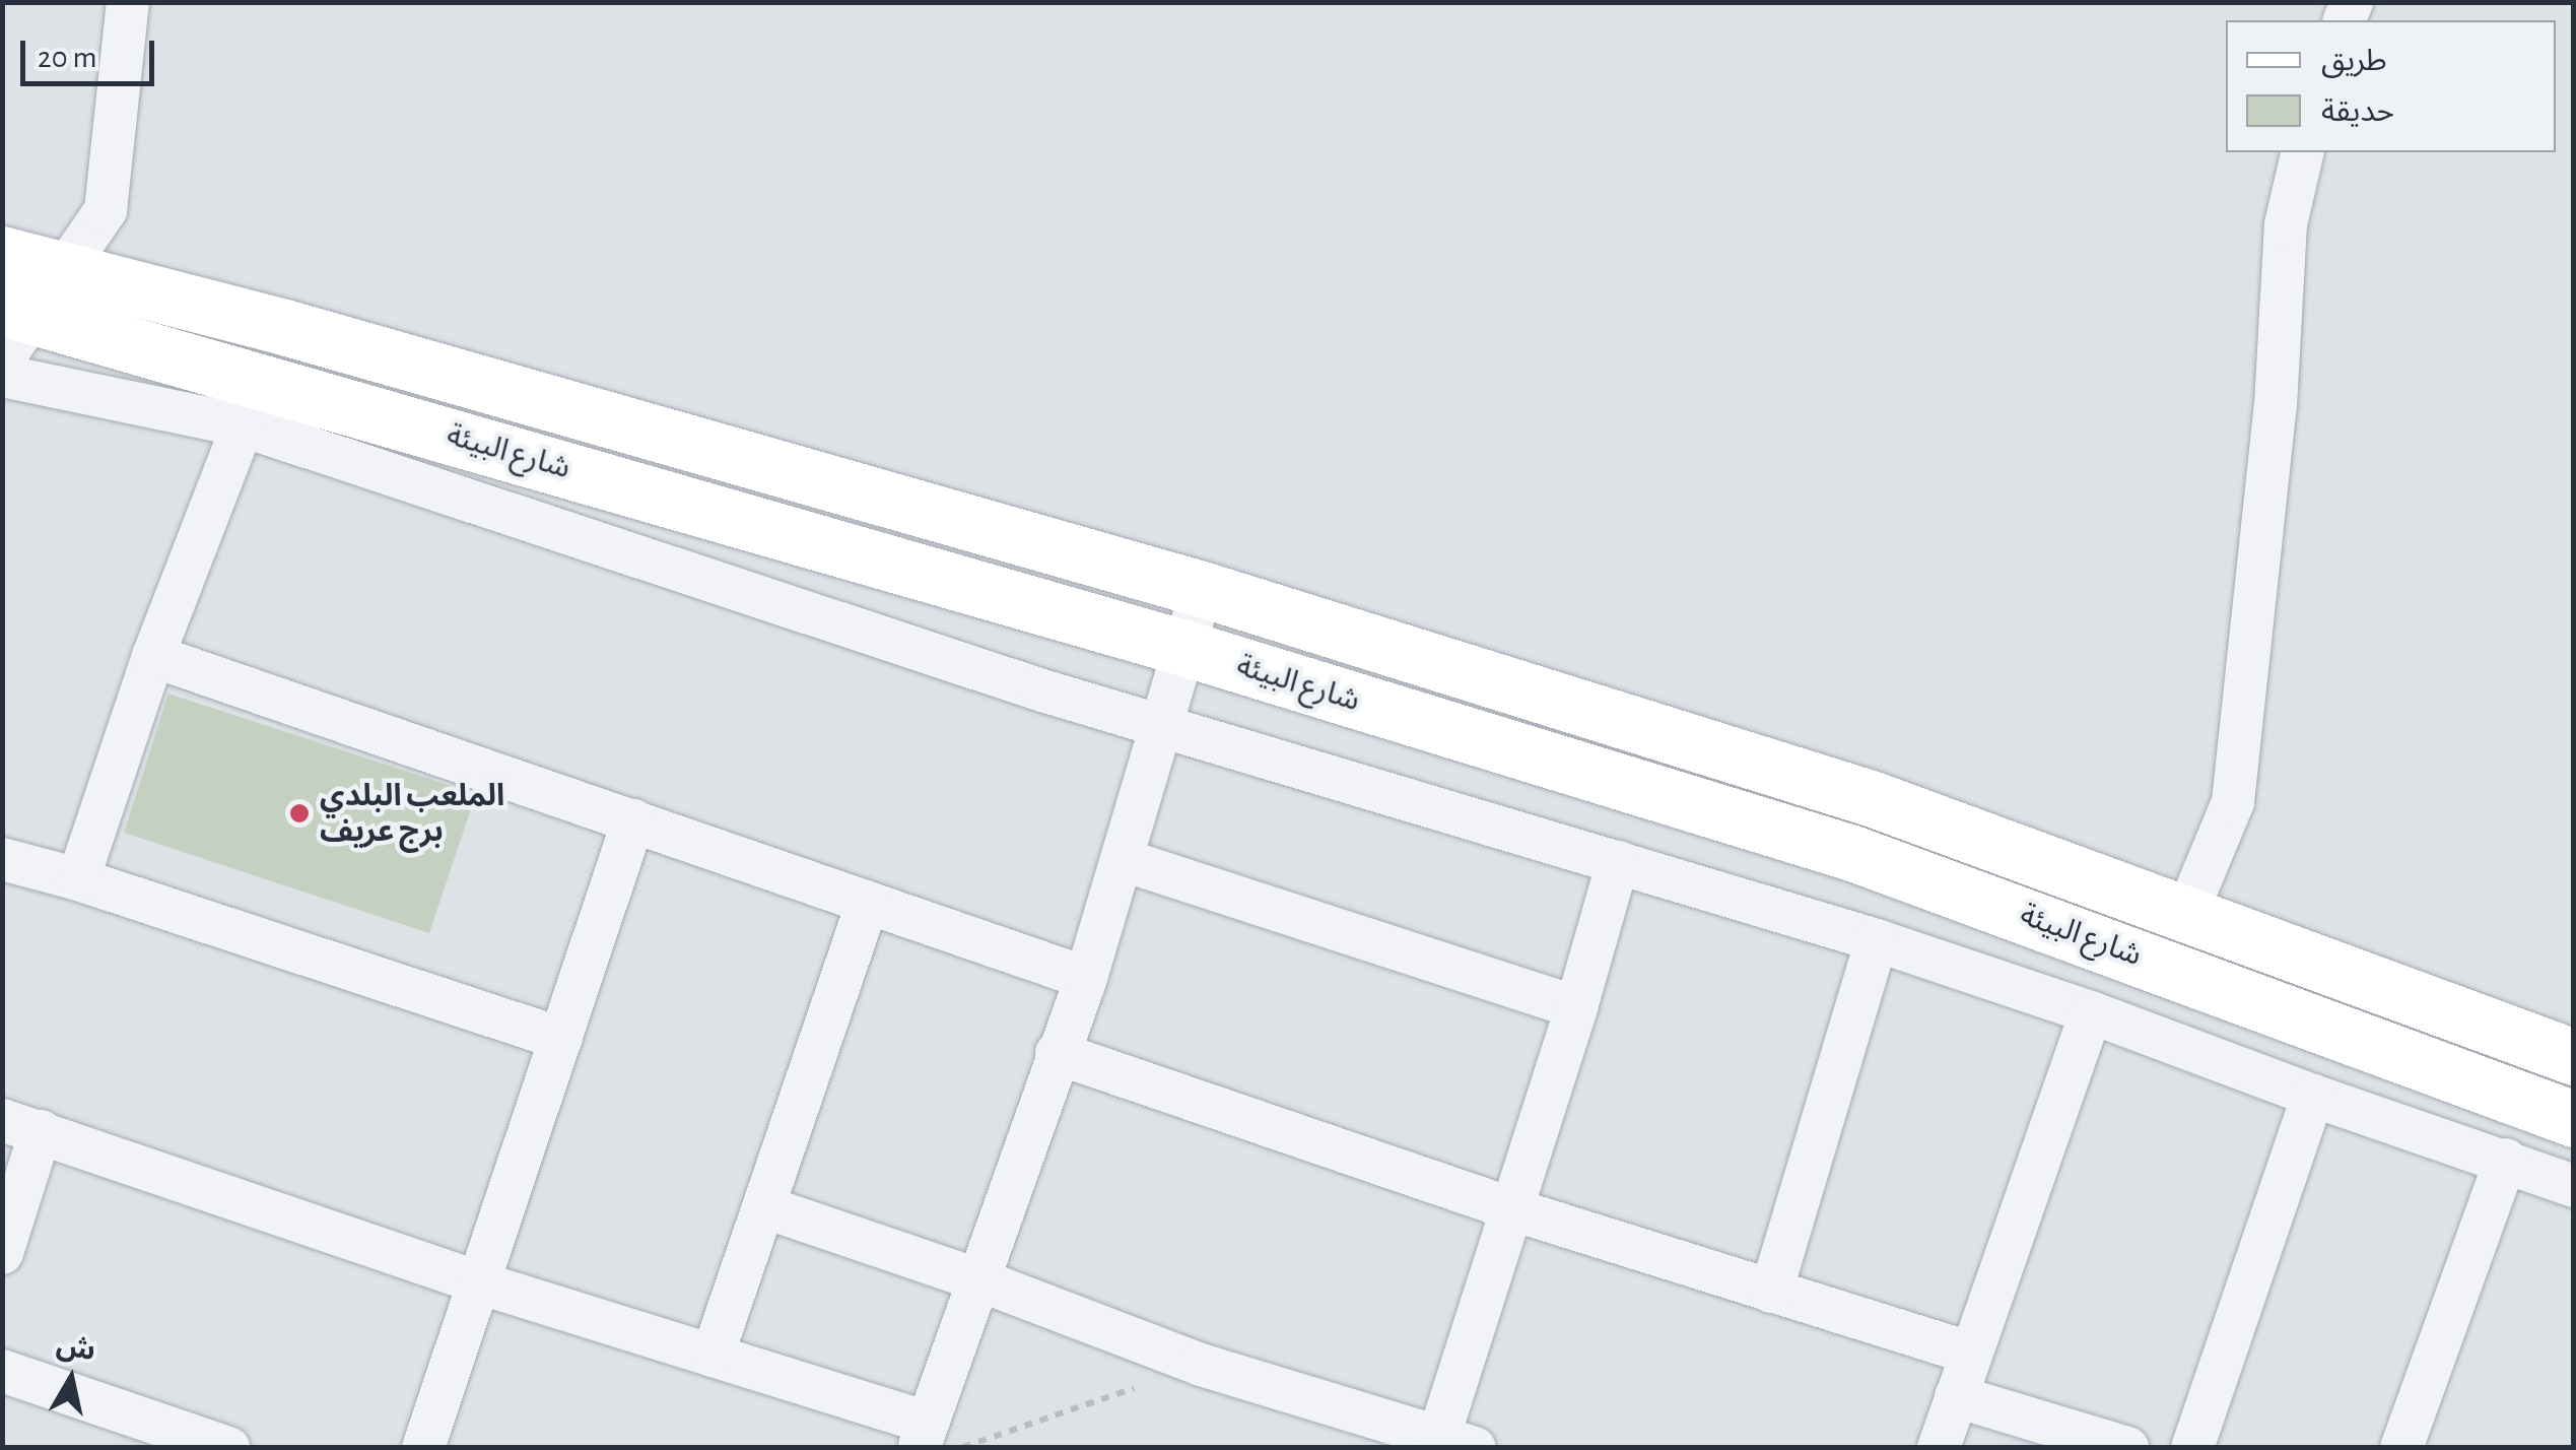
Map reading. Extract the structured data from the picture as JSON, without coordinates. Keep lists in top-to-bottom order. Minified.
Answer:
{"streets":{"main road":["شارع البيئة"]},"places":["الملعب البلدي برج عريف"],"legend":["طريق","حديقة"],"scale_bar":"20 m","north":"top"}
